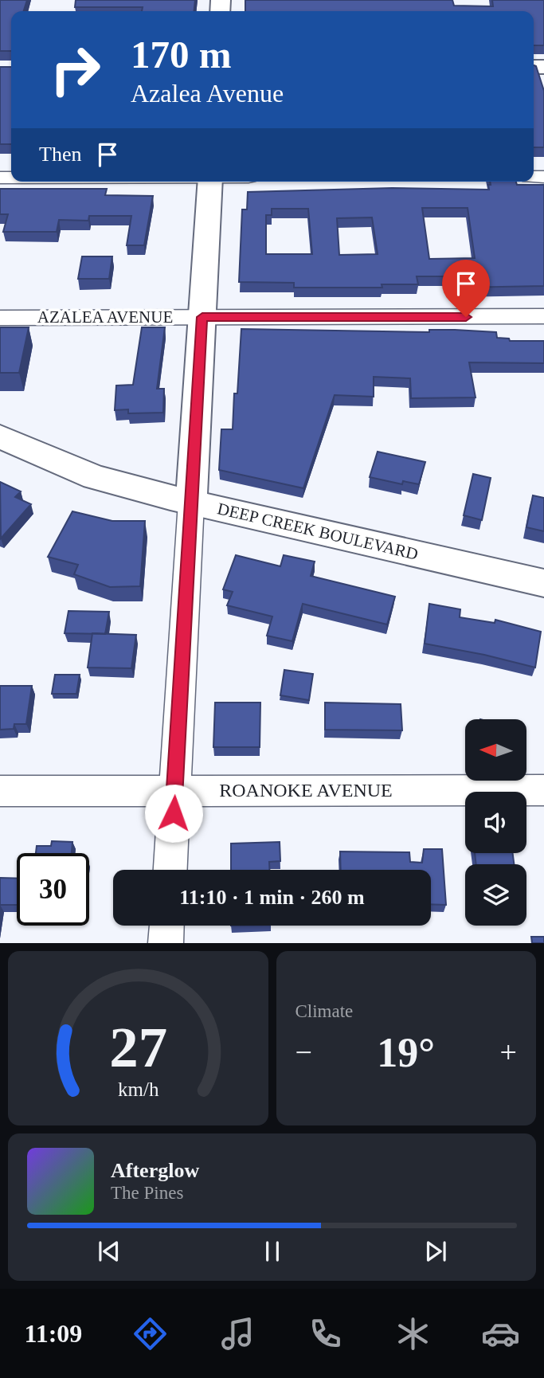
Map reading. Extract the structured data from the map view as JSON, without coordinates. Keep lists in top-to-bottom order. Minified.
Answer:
{"streets":{"street":["AZALEA AVENUE","DEEP CREEK BOULEVARD","ROANOKE AVENUE"]},"north":"left","page":{"turn":["170 m","Azalea Avenue"],"then":"Then","limit":"30","trip":"11:10 · 1 min · 260 m","tile":"Climate","heat":["−","19°","+"],"song":["Afterglow","The Pines"],"tabs":"11:09","gauge":["27","km/h"]}}
